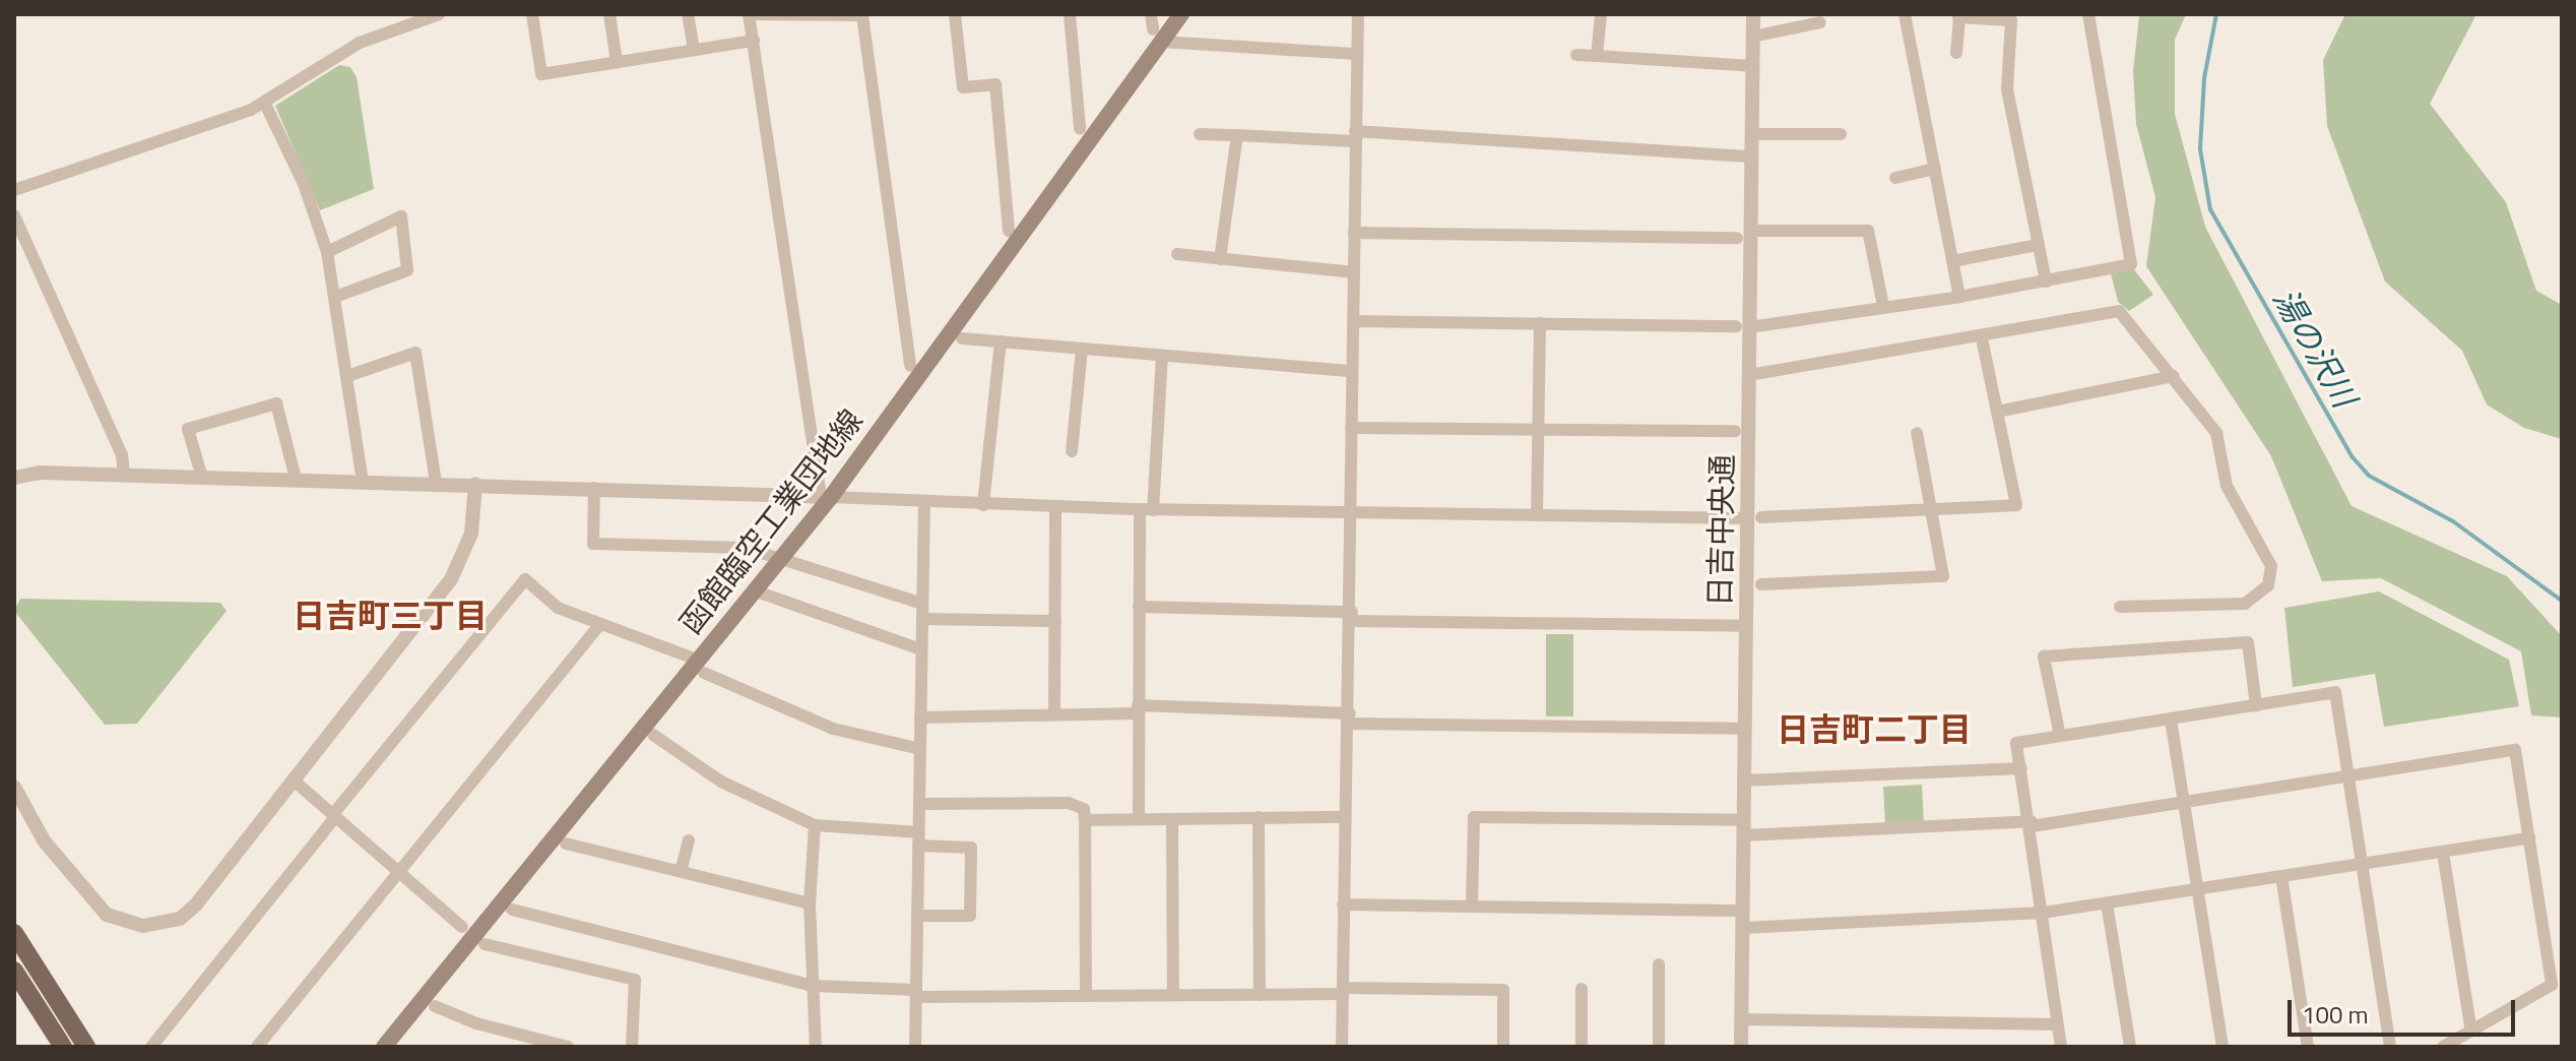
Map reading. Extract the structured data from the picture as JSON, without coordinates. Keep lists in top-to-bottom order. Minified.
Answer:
{"streets":{"main road":["函館臨空工業団地線"],"street":["日吉中央通"]},"districts":["日吉町三丁目","日吉町二丁目"],"water":["湯の沢川"],"scale_bar":"100 m"}
